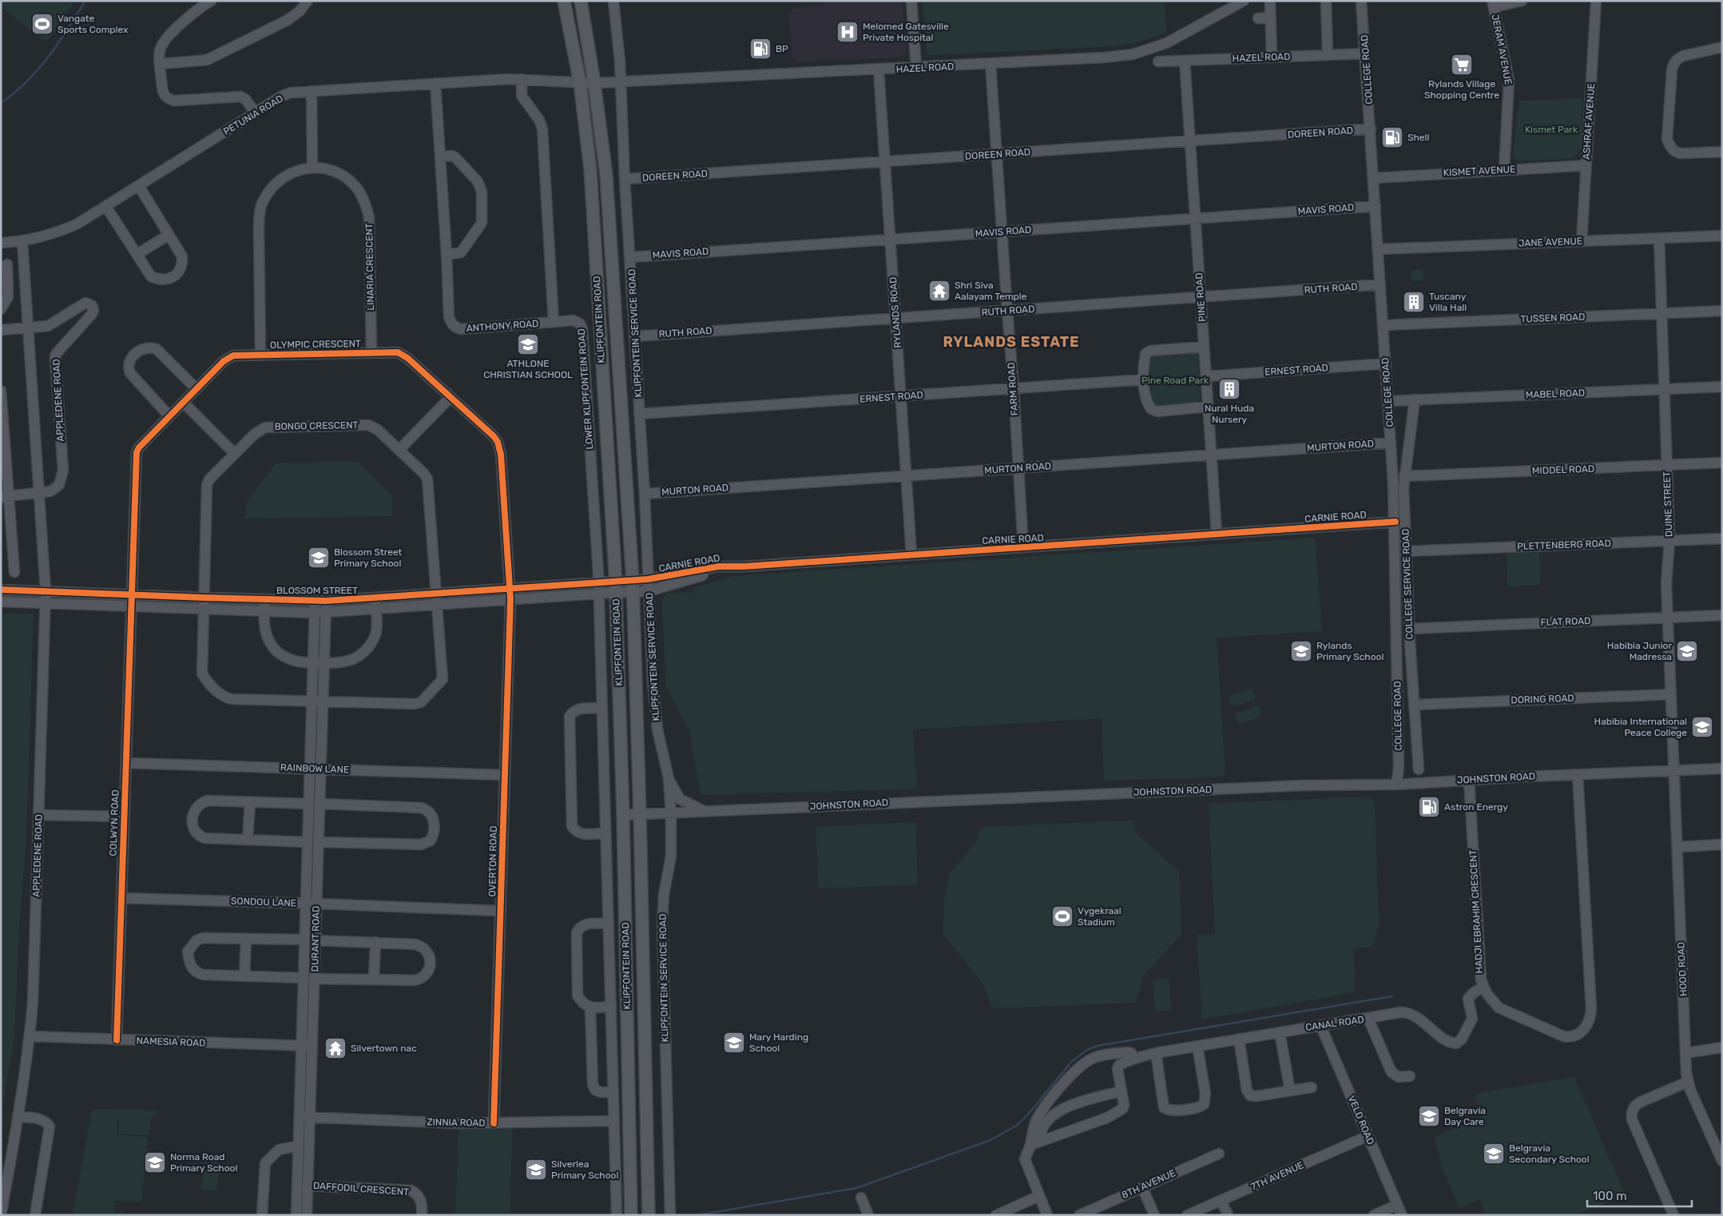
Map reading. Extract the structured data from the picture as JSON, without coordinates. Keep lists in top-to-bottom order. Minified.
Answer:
{"streets":{"main road":["KLIPFONTEIN ROAD"],"street":["JERAM AVENUE","HAZEL ROAD","COLLEGE ROAD","PETUNIA ROAD","ASHRAF AVENUE","DOREEN ROAD","KISMET AVENUE","MAVIS ROAD","JANE AVENUE","LINARIA CRESCENT","RUTH ROAD","PINE ROAD","RYLANDS ROAD","TUSSEN ROAD","ANTHONY ROAD","KLIPFONTEIN SERVICE ROAD","OLYMPIC CRESCENT","ERNEST ROAD","LOWER KLIPFONTEIN ROAD","FARM ROAD","MABEL ROAD","APPLEDENE ROAD","BONGO CRESCENT","MURTON ROAD","MIDDEL ROAD","DUINE STREET","CARNIE ROAD","PLETTENBERG ROAD","COLLEGE SERVICE ROAD","BLOSSOM STREET","FLAT ROAD","DORING ROAD","RAINBOW LANE","JOHNSTON ROAD","COLWYN ROAD","OVERTON ROAD","SONDOU LANE","HADJI EBRAHIM CRESCENT","DURANT ROAD","HOOD ROAD","CANAL ROAD","NAMESIA ROAD","VELD ROAD","ZINNIA ROAD","7TH AVENUE","8TH AVENUE","DAFFODIL CRESCENT"]},"crossings":[["JERAM AVENUE","KISMET AVENUE"],["HAZEL ROAD","COLLEGE ROAD"],["HAZEL ROAD","PETUNIA ROAD"],["HAZEL ROAD","PINE ROAD"],["HAZEL ROAD","RYLANDS ROAD"],["HAZEL ROAD","KLIPFONTEIN ROAD"],["HAZEL ROAD","KLIPFONTEIN SERVICE ROAD"],["HAZEL ROAD","FARM ROAD"],["COLLEGE ROAD","DOREEN ROAD"],["COLLEGE ROAD","KISMET AVENUE"],["COLLEGE ROAD","MAVIS ROAD"],["COLLEGE ROAD","JANE AVENUE"],["COLLEGE ROAD","RUTH ROAD"],["COLLEGE ROAD","TUSSEN ROAD"],["COLLEGE ROAD","ERNEST ROAD"],["COLLEGE ROAD","MABEL ROAD"],["COLLEGE ROAD","MURTON ROAD"],["COLLEGE ROAD","CARNIE ROAD"],["COLLEGE ROAD","JOHNSTON ROAD"],["PETUNIA ROAD","KLIPFONTEIN ROAD"],["PETUNIA ROAD","ANTHONY ROAD"],["PETUNIA ROAD","APPLEDENE ROAD"],["ASHRAF AVENUE","KISMET AVENUE"],["ASHRAF AVENUE","JANE AVENUE"],["DOREEN ROAD","PINE ROAD"],["DOREEN ROAD","RYLANDS ROAD"],["DOREEN ROAD","KLIPFONTEIN SERVICE ROAD"],["DOREEN ROAD","FARM ROAD"],["MAVIS ROAD","PINE ROAD"],["MAVIS ROAD","RYLANDS ROAD"],["MAVIS ROAD","KLIPFONTEIN SERVICE ROAD"],["MAVIS ROAD","FARM ROAD"],["JANE AVENUE","DUINE STREET"],["LINARIA CRESCENT","OLYMPIC CRESCENT"],["RUTH ROAD","PINE ROAD"],["RUTH ROAD","RYLANDS ROAD"],["RUTH ROAD","KLIPFONTEIN SERVICE ROAD"],["RUTH ROAD","FARM ROAD"],["PINE ROAD","ERNEST ROAD"],["PINE ROAD","MURTON ROAD"],["PINE ROAD","CARNIE ROAD"],["RYLANDS ROAD","ERNEST ROAD"],["RYLANDS ROAD","MURTON ROAD"],["RYLANDS ROAD","CARNIE ROAD"],["TUSSEN ROAD","DUINE STREET"],["KLIPFONTEIN ROAD","CARNIE ROAD"],["KLIPFONTEIN ROAD","BLOSSOM STREET"],["KLIPFONTEIN ROAD","JOHNSTON ROAD"],["ANTHONY ROAD","LOWER KLIPFONTEIN ROAD"],["KLIPFONTEIN SERVICE ROAD","ERNEST ROAD"],["KLIPFONTEIN SERVICE ROAD","MURTON ROAD"],["KLIPFONTEIN SERVICE ROAD","CARNIE ROAD"],["KLIPFONTEIN SERVICE ROAD","JOHNSTON ROAD"],["OLYMPIC CRESCENT","BLOSSOM STREET"],["OLYMPIC CRESCENT","COLWYN ROAD"],["OLYMPIC CRESCENT","OVERTON ROAD"],["ERNEST ROAD","FARM ROAD"],["LOWER KLIPFONTEIN ROAD","BLOSSOM STREET"],["LOWER KLIPFONTEIN ROAD","ZINNIA ROAD"],["FARM ROAD","MURTON ROAD"],["FARM ROAD","CARNIE ROAD"],["MABEL ROAD","DUINE STREET"],["MABEL ROAD","COLLEGE SERVICE ROAD"],["APPLEDENE ROAD","BLOSSOM STREET"],["APPLEDENE ROAD","NAMESIA ROAD"],["BONGO CRESCENT","BLOSSOM STREET"],["BONGO CRESCENT","DURANT ROAD"],["MIDDEL ROAD","DUINE STREET"],["MIDDEL ROAD","COLLEGE SERVICE ROAD"],["DUINE STREET","PLETTENBERG ROAD"],["DUINE STREET","FLAT ROAD"],["DUINE STREET","DORING ROAD"],["DUINE STREET","JOHNSTON ROAD"],["DUINE STREET","HOOD ROAD"],["CARNIE ROAD","BLOSSOM STREET"],["PLETTENBERG ROAD","COLLEGE SERVICE ROAD"],["COLLEGE SERVICE ROAD","FLAT ROAD"],["COLLEGE SERVICE ROAD","DORING ROAD"],["BLOSSOM STREET","COLWYN ROAD"],["BLOSSOM STREET","OVERTON ROAD"],["BLOSSOM STREET","DURANT ROAD"],["RAINBOW LANE","COLWYN ROAD"],["RAINBOW LANE","OVERTON ROAD"],["RAINBOW LANE","DURANT ROAD"],["JOHNSTON ROAD","HADJI EBRAHIM CRESCENT"],["JOHNSTON ROAD","HOOD ROAD"],["COLWYN ROAD","SONDOU LANE"],["COLWYN ROAD","NAMESIA ROAD"],["OVERTON ROAD","SONDOU LANE"],["OVERTON ROAD","ZINNIA ROAD"],["SONDOU LANE","DURANT ROAD"],["HADJI EBRAHIM CRESCENT","CANAL ROAD"],["DURANT ROAD","NAMESIA ROAD"],["DURANT ROAD","ZINNIA ROAD"],["DURANT ROAD","DAFFODIL CRESCENT"],["CANAL ROAD","VELD ROAD"],["VELD ROAD","7TH AVENUE"]],"districts":["RYLANDS ESTATE"],"parks":["Kismet Park","Pine Road Park"],"places":{"sports":["Vangate Sports Complex","Vygekraal Stadium"],"hospital":["Melomed Gatesville Private Hospital"],"fuel station":["BP","Shell","Astron Energy"],"supermarket":["Rylands Village Shopping Centre"],"temple":["Shri Siva Aalayam Temple","Silvertown nac"],"building":["Tuscany Villa Hall","Nural Huda Nursery"],"school or university":["ATHLONE CHRISTIAN SCHOOL","Blossom Street Primary School","Rylands Primary School","Habibia Junior Madressa","Habibia International Peace College","Mary Harding School","Belgravia Day Care","Belgravia Secondary School","Norma Road Primary School","Silverlea Primary School"]},"scale_bar":"100 m"}
